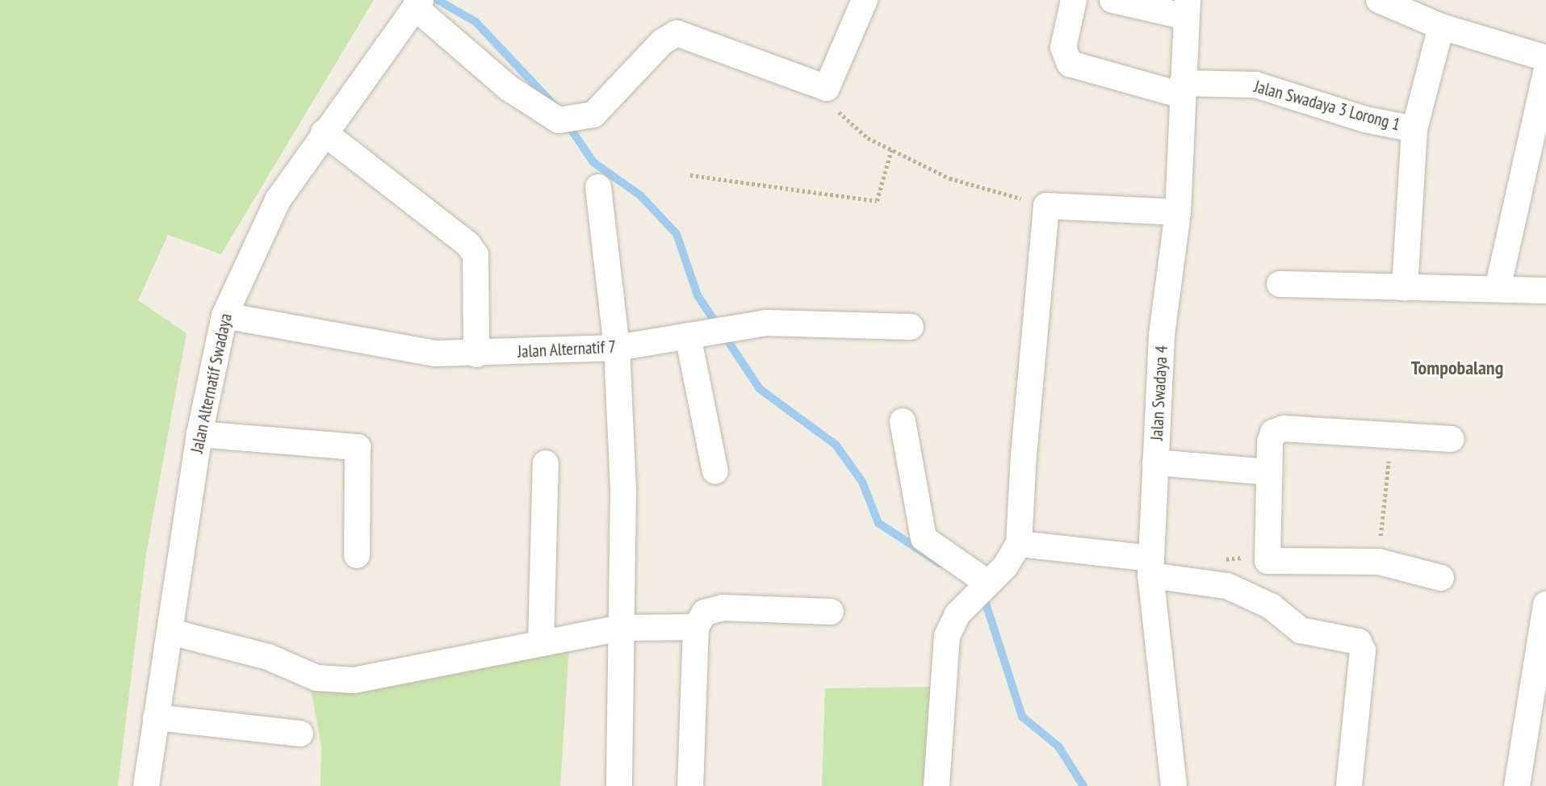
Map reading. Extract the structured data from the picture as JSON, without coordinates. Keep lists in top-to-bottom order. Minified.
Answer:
{"streets":{"street":["Jalan Swadaya 3 Lorong 1","Jalan Alternatif 7","Jalan Alternatif Swadaya","Jalan Swadaya 4"]},"crossings":[["Jalan Swadaya 3 Lorong 1","Jalan Swadaya 4"],["Jalan Alternatif 7","Jalan Alternatif Swadaya"]],"districts":["Tompobalang"]}
